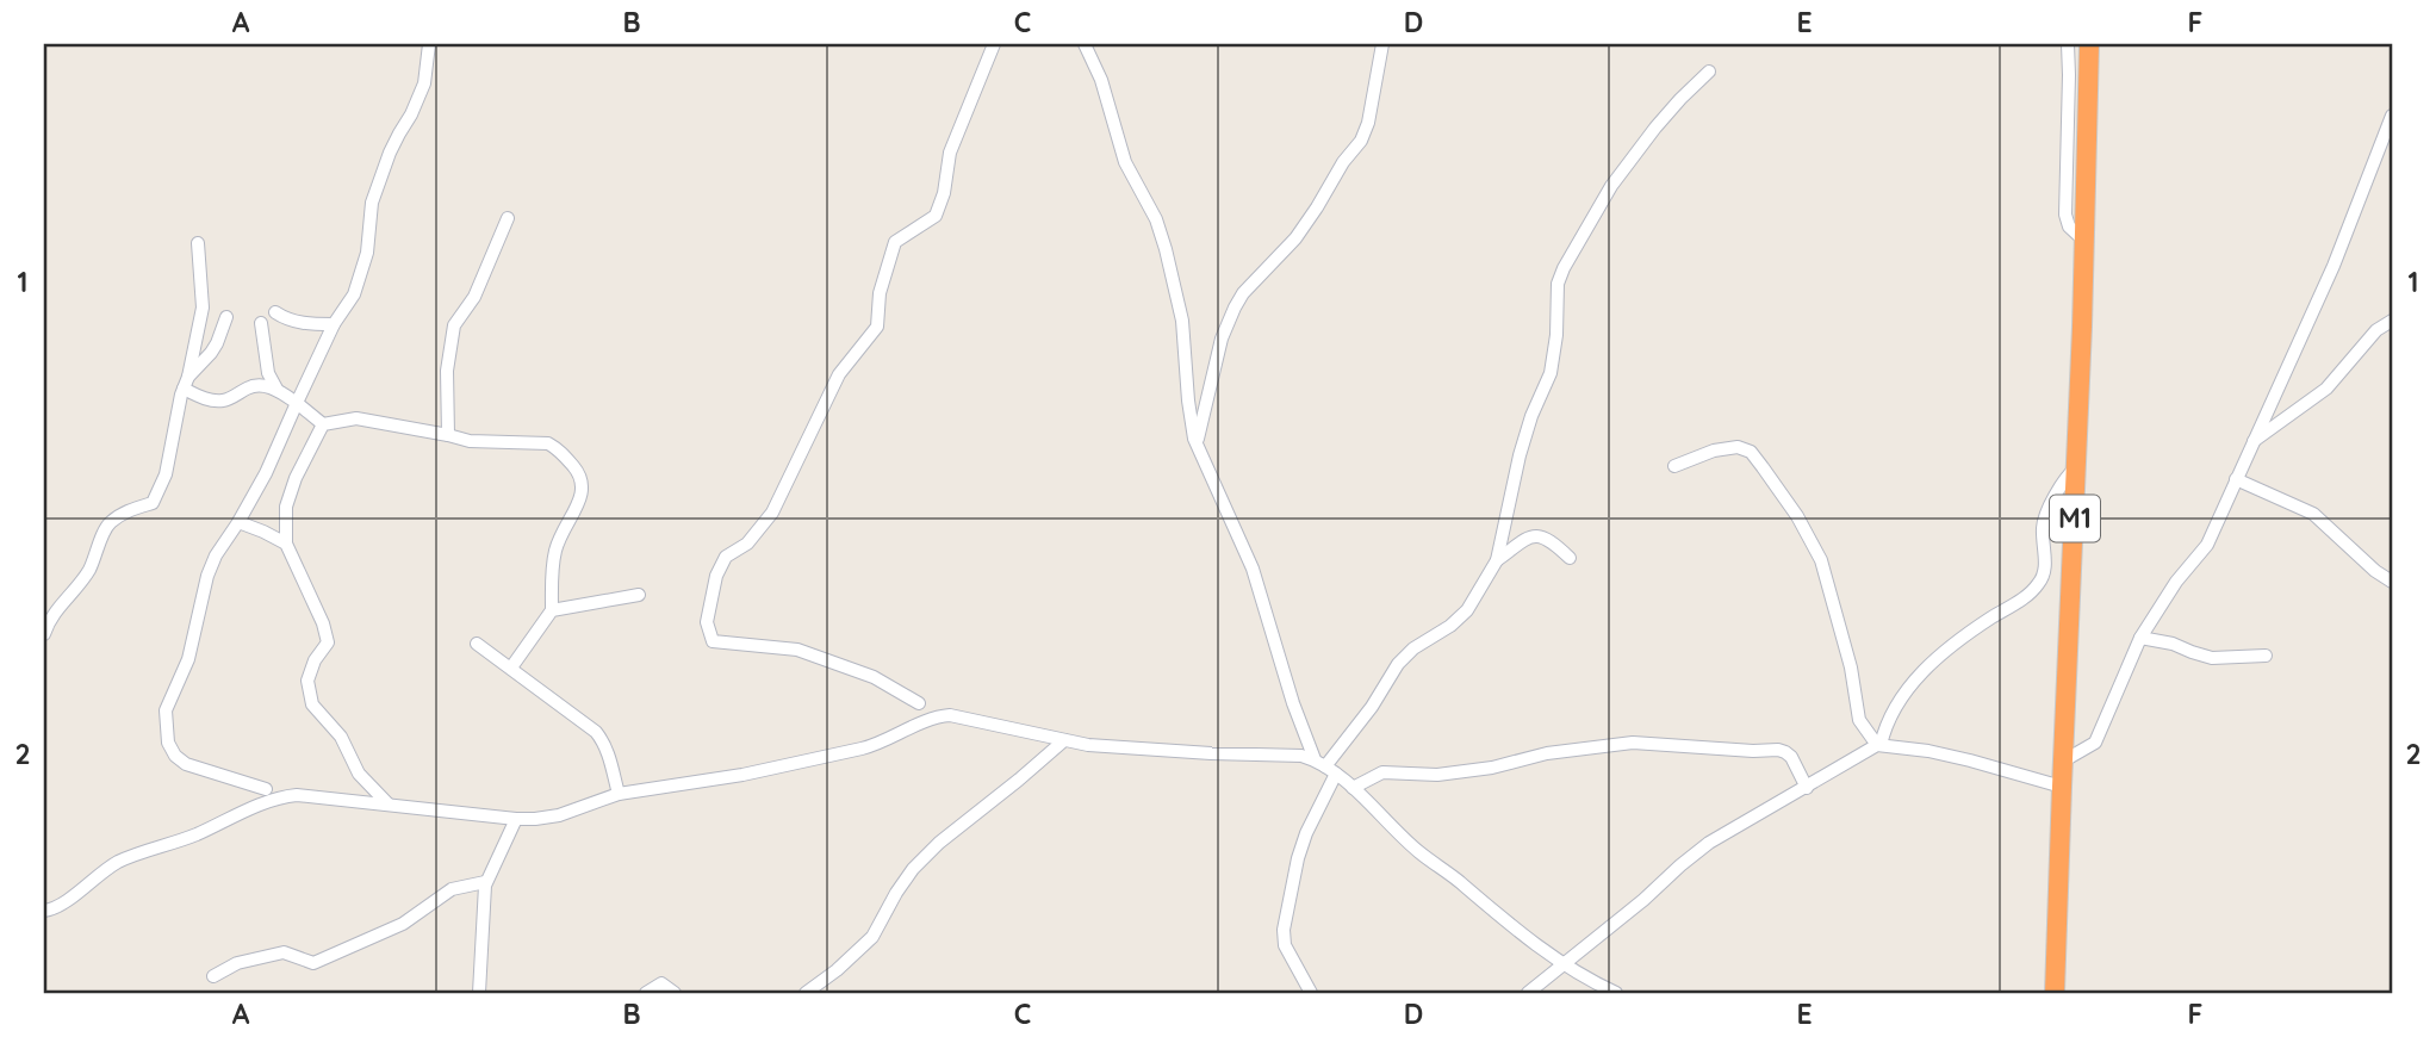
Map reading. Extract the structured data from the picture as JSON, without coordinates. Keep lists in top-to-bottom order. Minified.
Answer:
{"streets":{"highway":["M1"]},"grid":{"columns":["A","B","C","D","E","F"],"rows":["1","2"]}}
